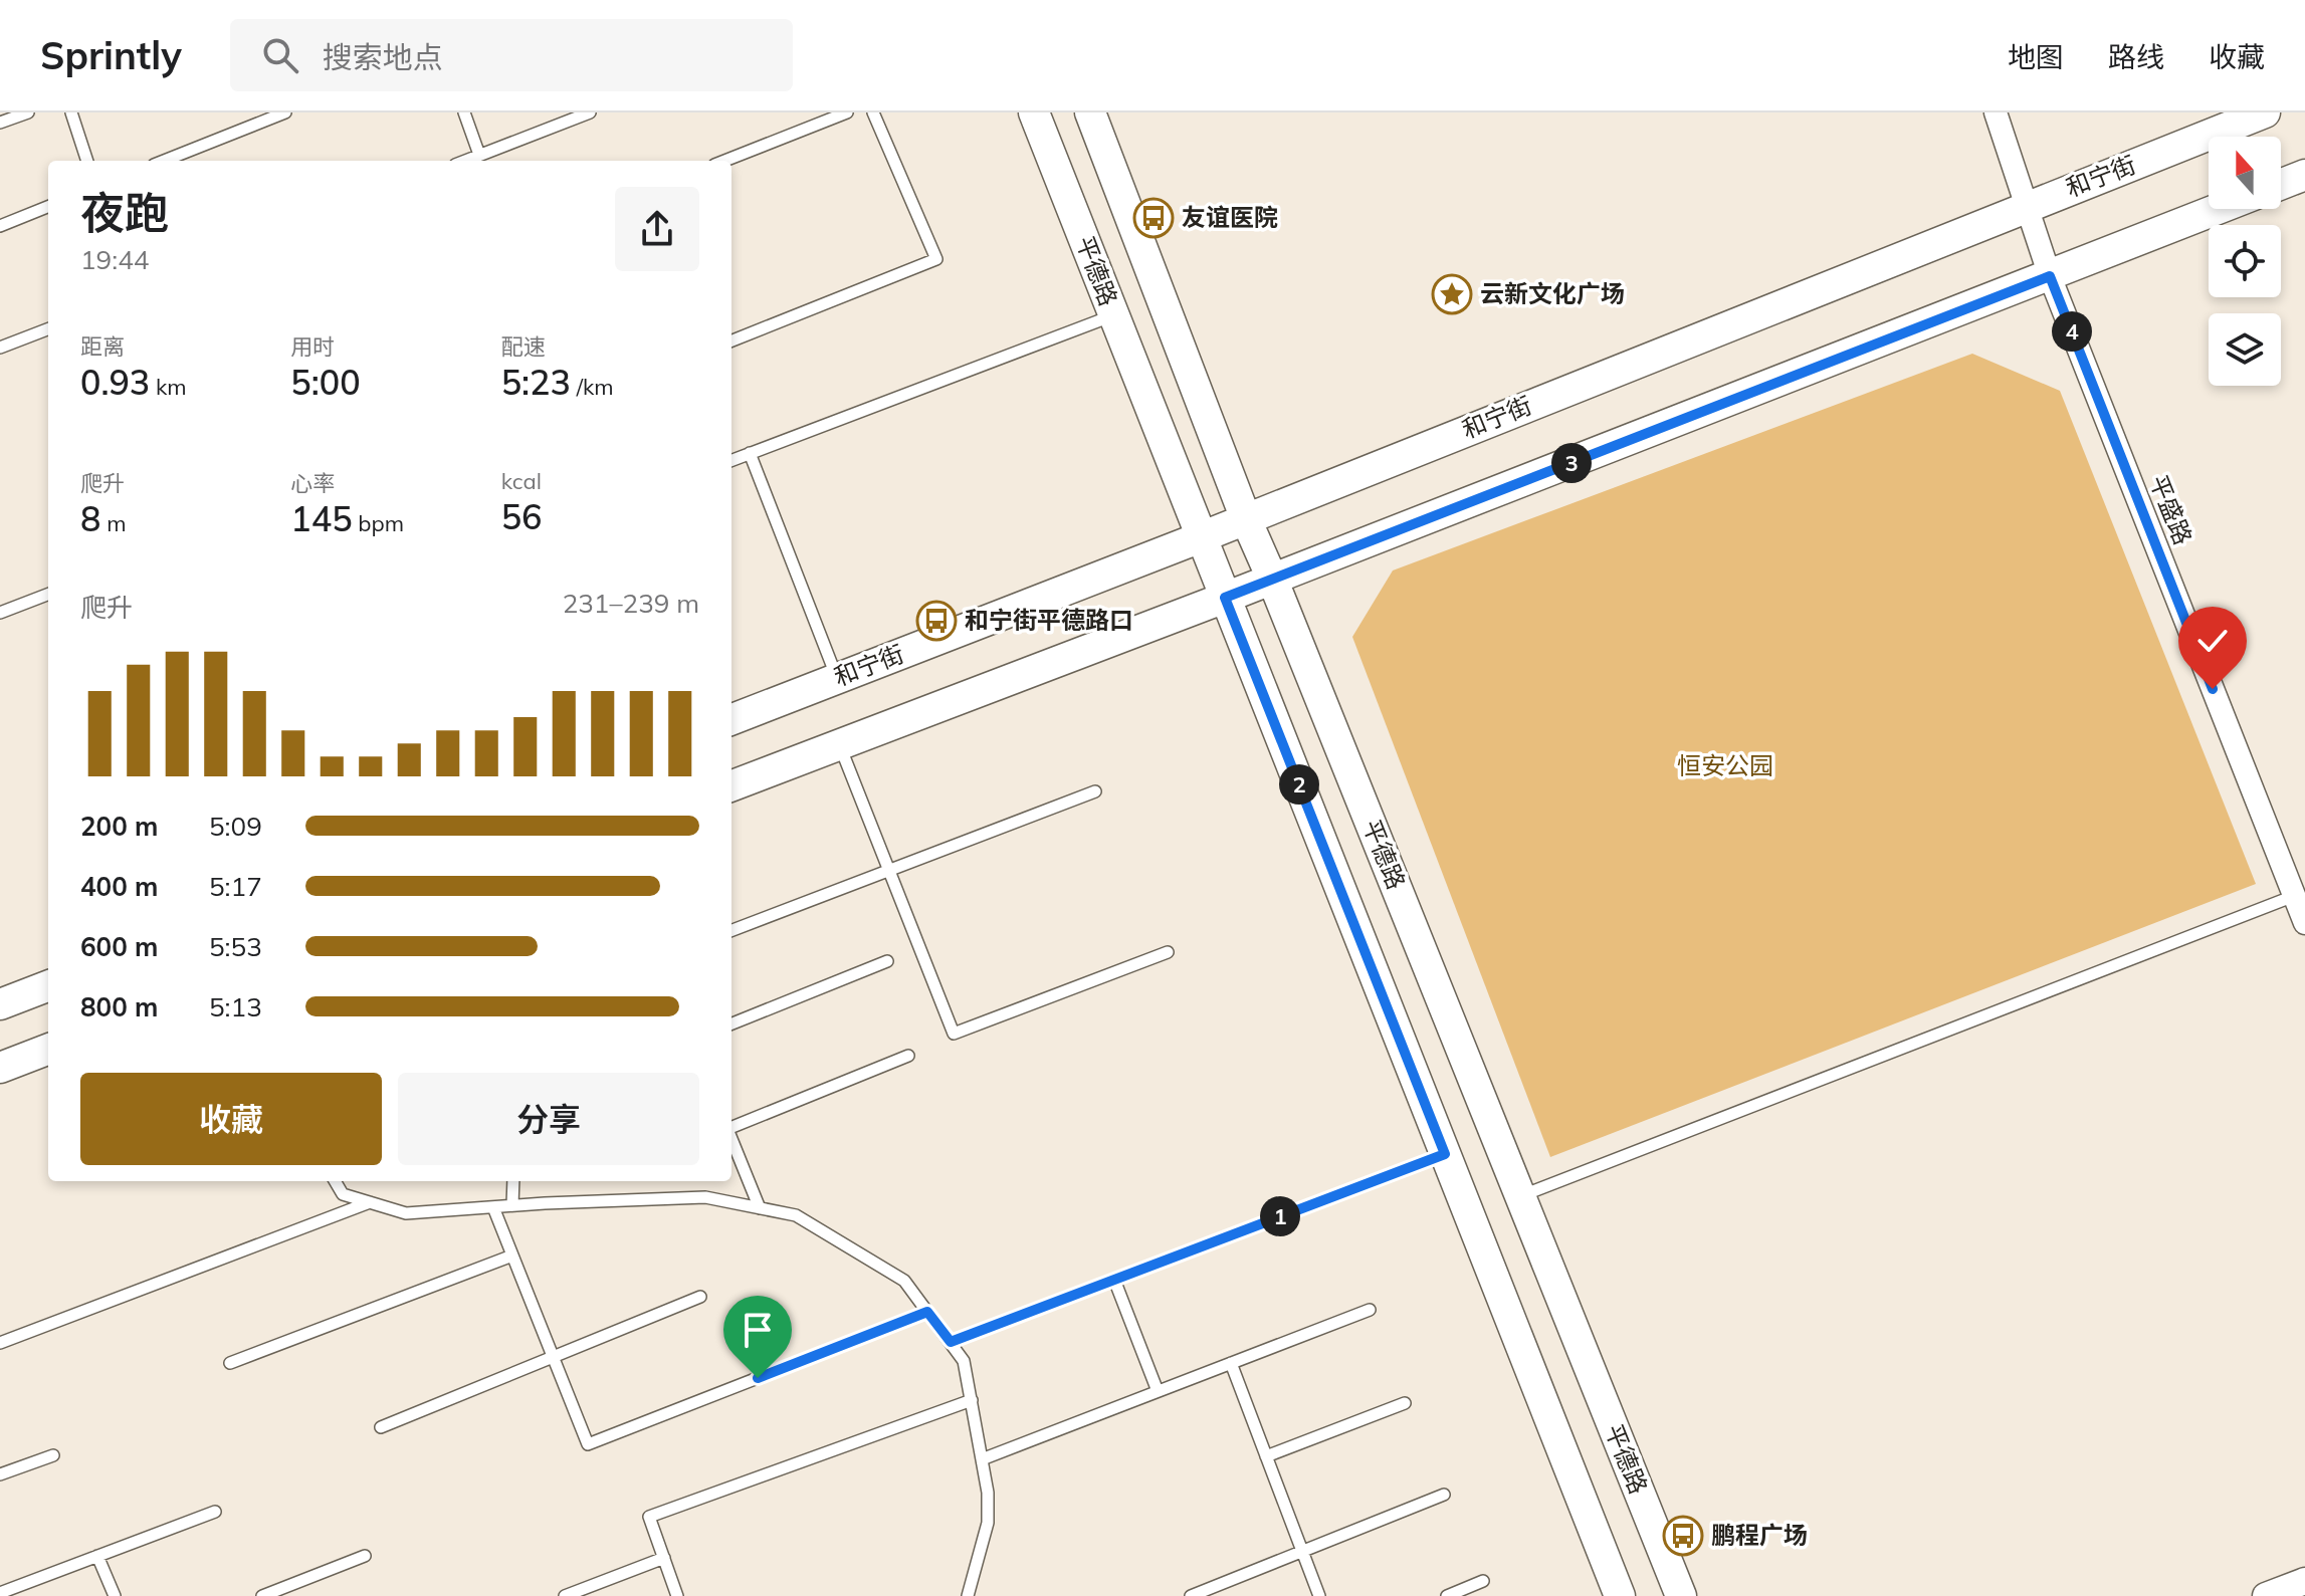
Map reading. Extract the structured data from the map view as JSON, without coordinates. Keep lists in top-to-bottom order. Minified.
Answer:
{"streets":{"main road":["和宁街","平德路"],"street":["平盛路"]},"crossings":[["和宁街","平德路"],["和宁街","平盛路"]],"parks":["恒安公园"],"places":{"bus stop":["友谊医院","和宁街平德路口","鹏程广场"],"place":["云新文化广场"]},"north":"top","page":{"header":"Sprintly","search":"搜索地点","nav":["地图","路线","收藏"],"heading":["夜跑","19:44"],"stats":[["距离","0.93 km"],["用时","5:00"],["配速","5:23 /km"],["爬升","8 m"],["心率","145 bpm"],["kcal","56"]],"pins":["4","3","2","1"],"chart":["爬升","231–239 m"],"list":[{"name":"200 m","note":"5:09"},{"name":"400 m","note":"5:17"},{"name":"600 m","note":"5:53"},{"name":"800 m","note":"5:13"}],"buttons":["收藏","分享"]}}
